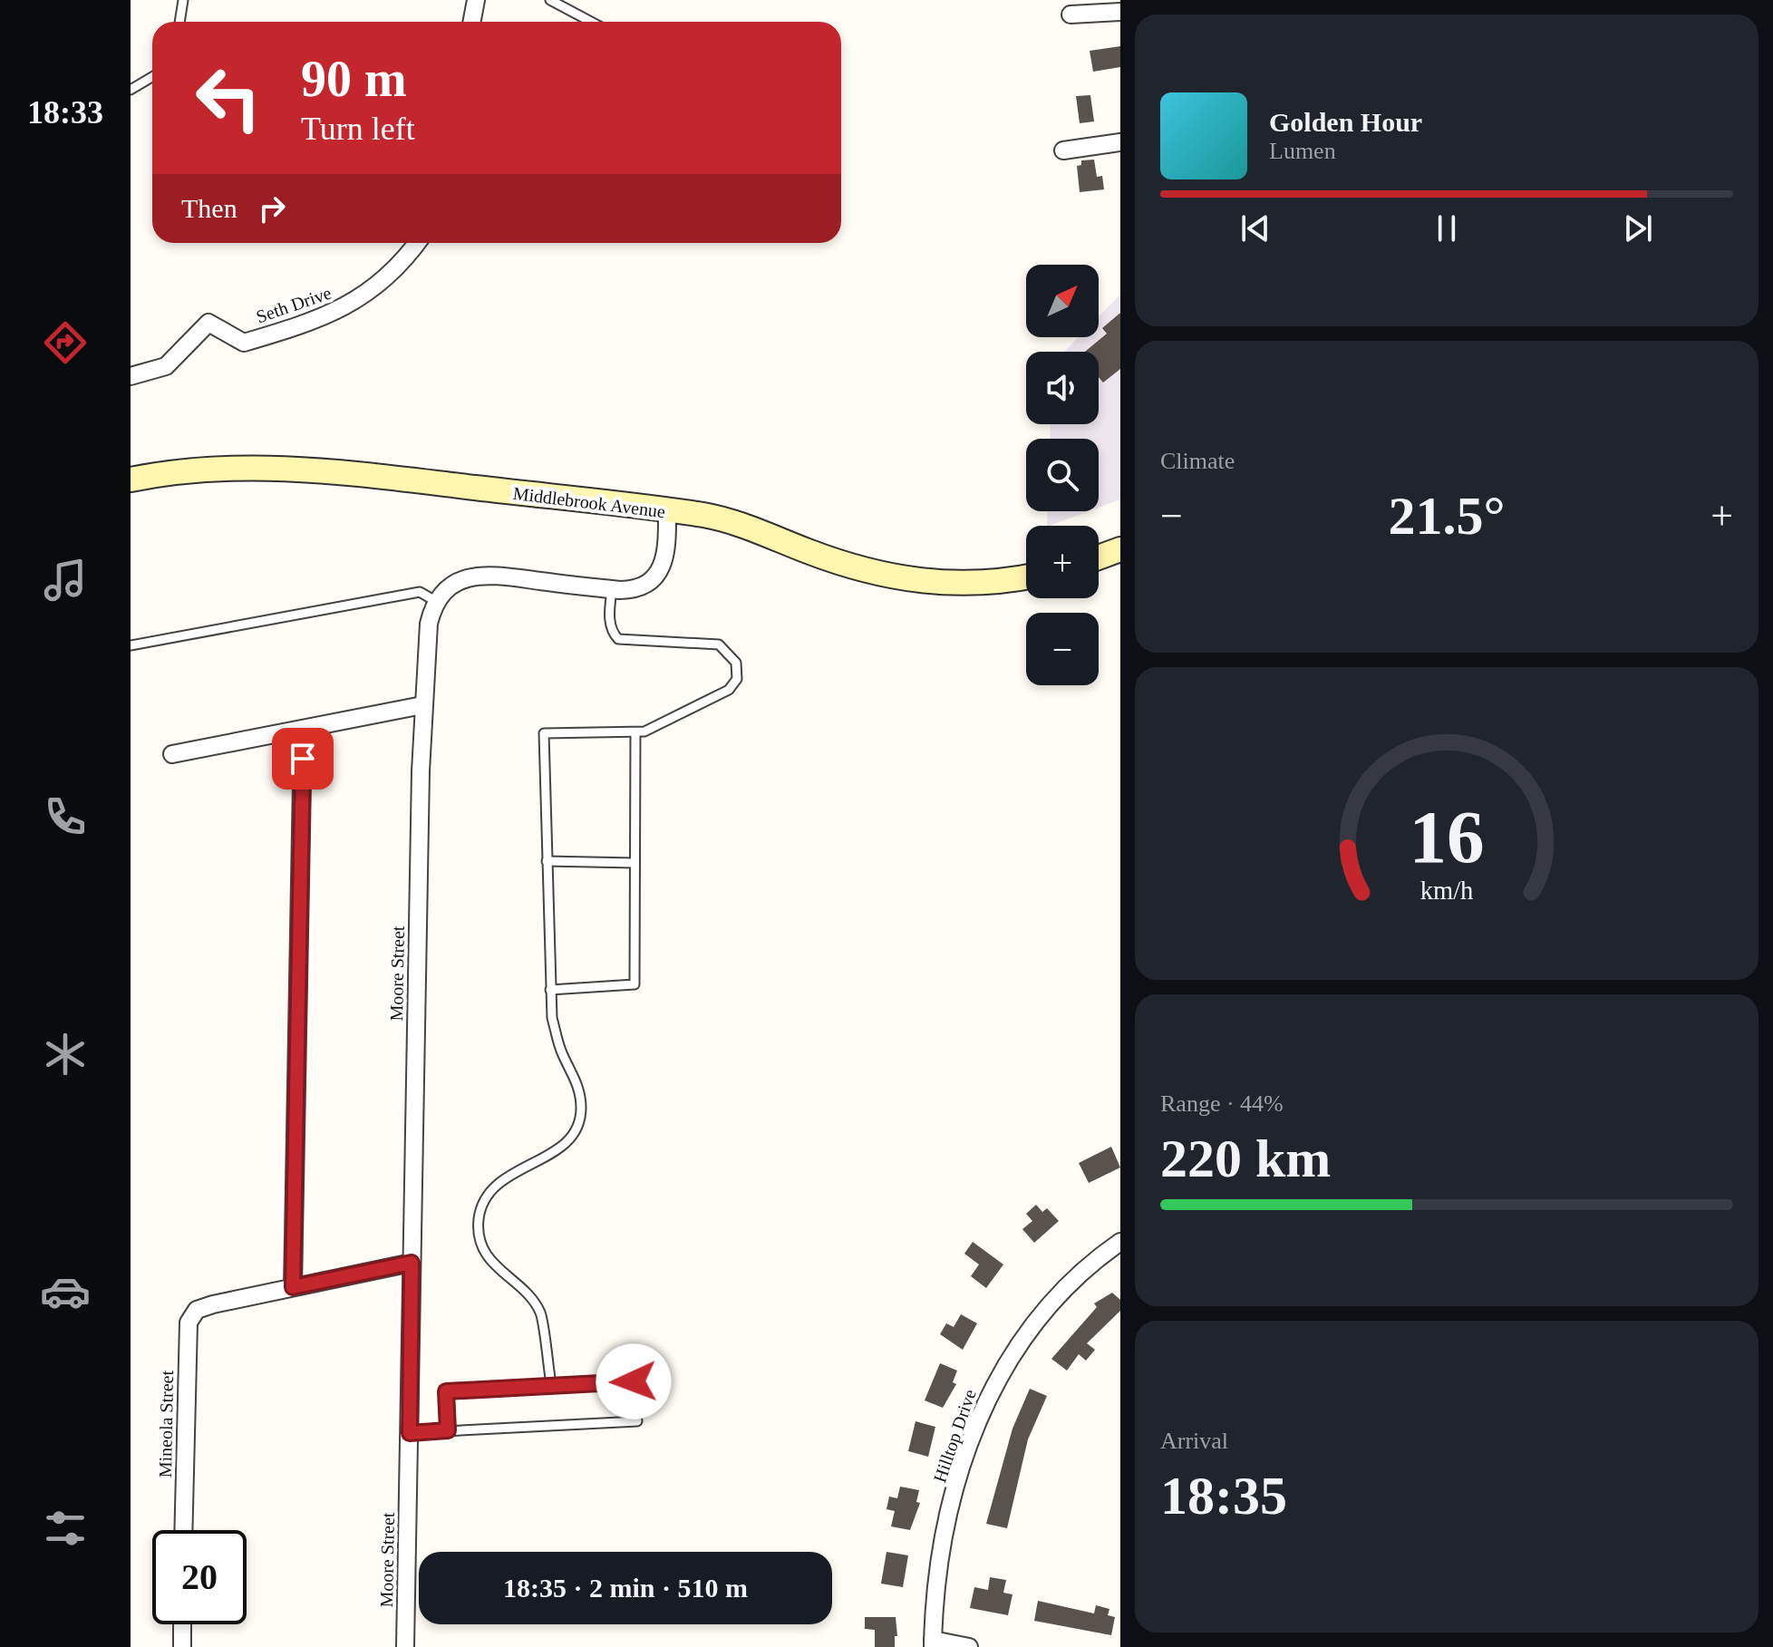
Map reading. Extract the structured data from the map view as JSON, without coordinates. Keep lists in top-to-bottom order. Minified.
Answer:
{"streets":{"main road":["Middlebrook Avenue"],"street":["Seth Drive","Moore Street","Mineola Street","Hilltop Drive"]},"north":"top right","page":{"tabs":"18:33","turn":["90 m","Turn left"],"song":["Golden Hour","Lumen"],"then":"Then","map_buttons":["+","−"],"tile":["Climate",["Range · 44%","220 km"],["Arrival","18:35"]],"heat":["−","21.5°","+"],"limit":"20","trip":"18:35 · 2 min · 510 m","gauge":["16","km/h"]}}
